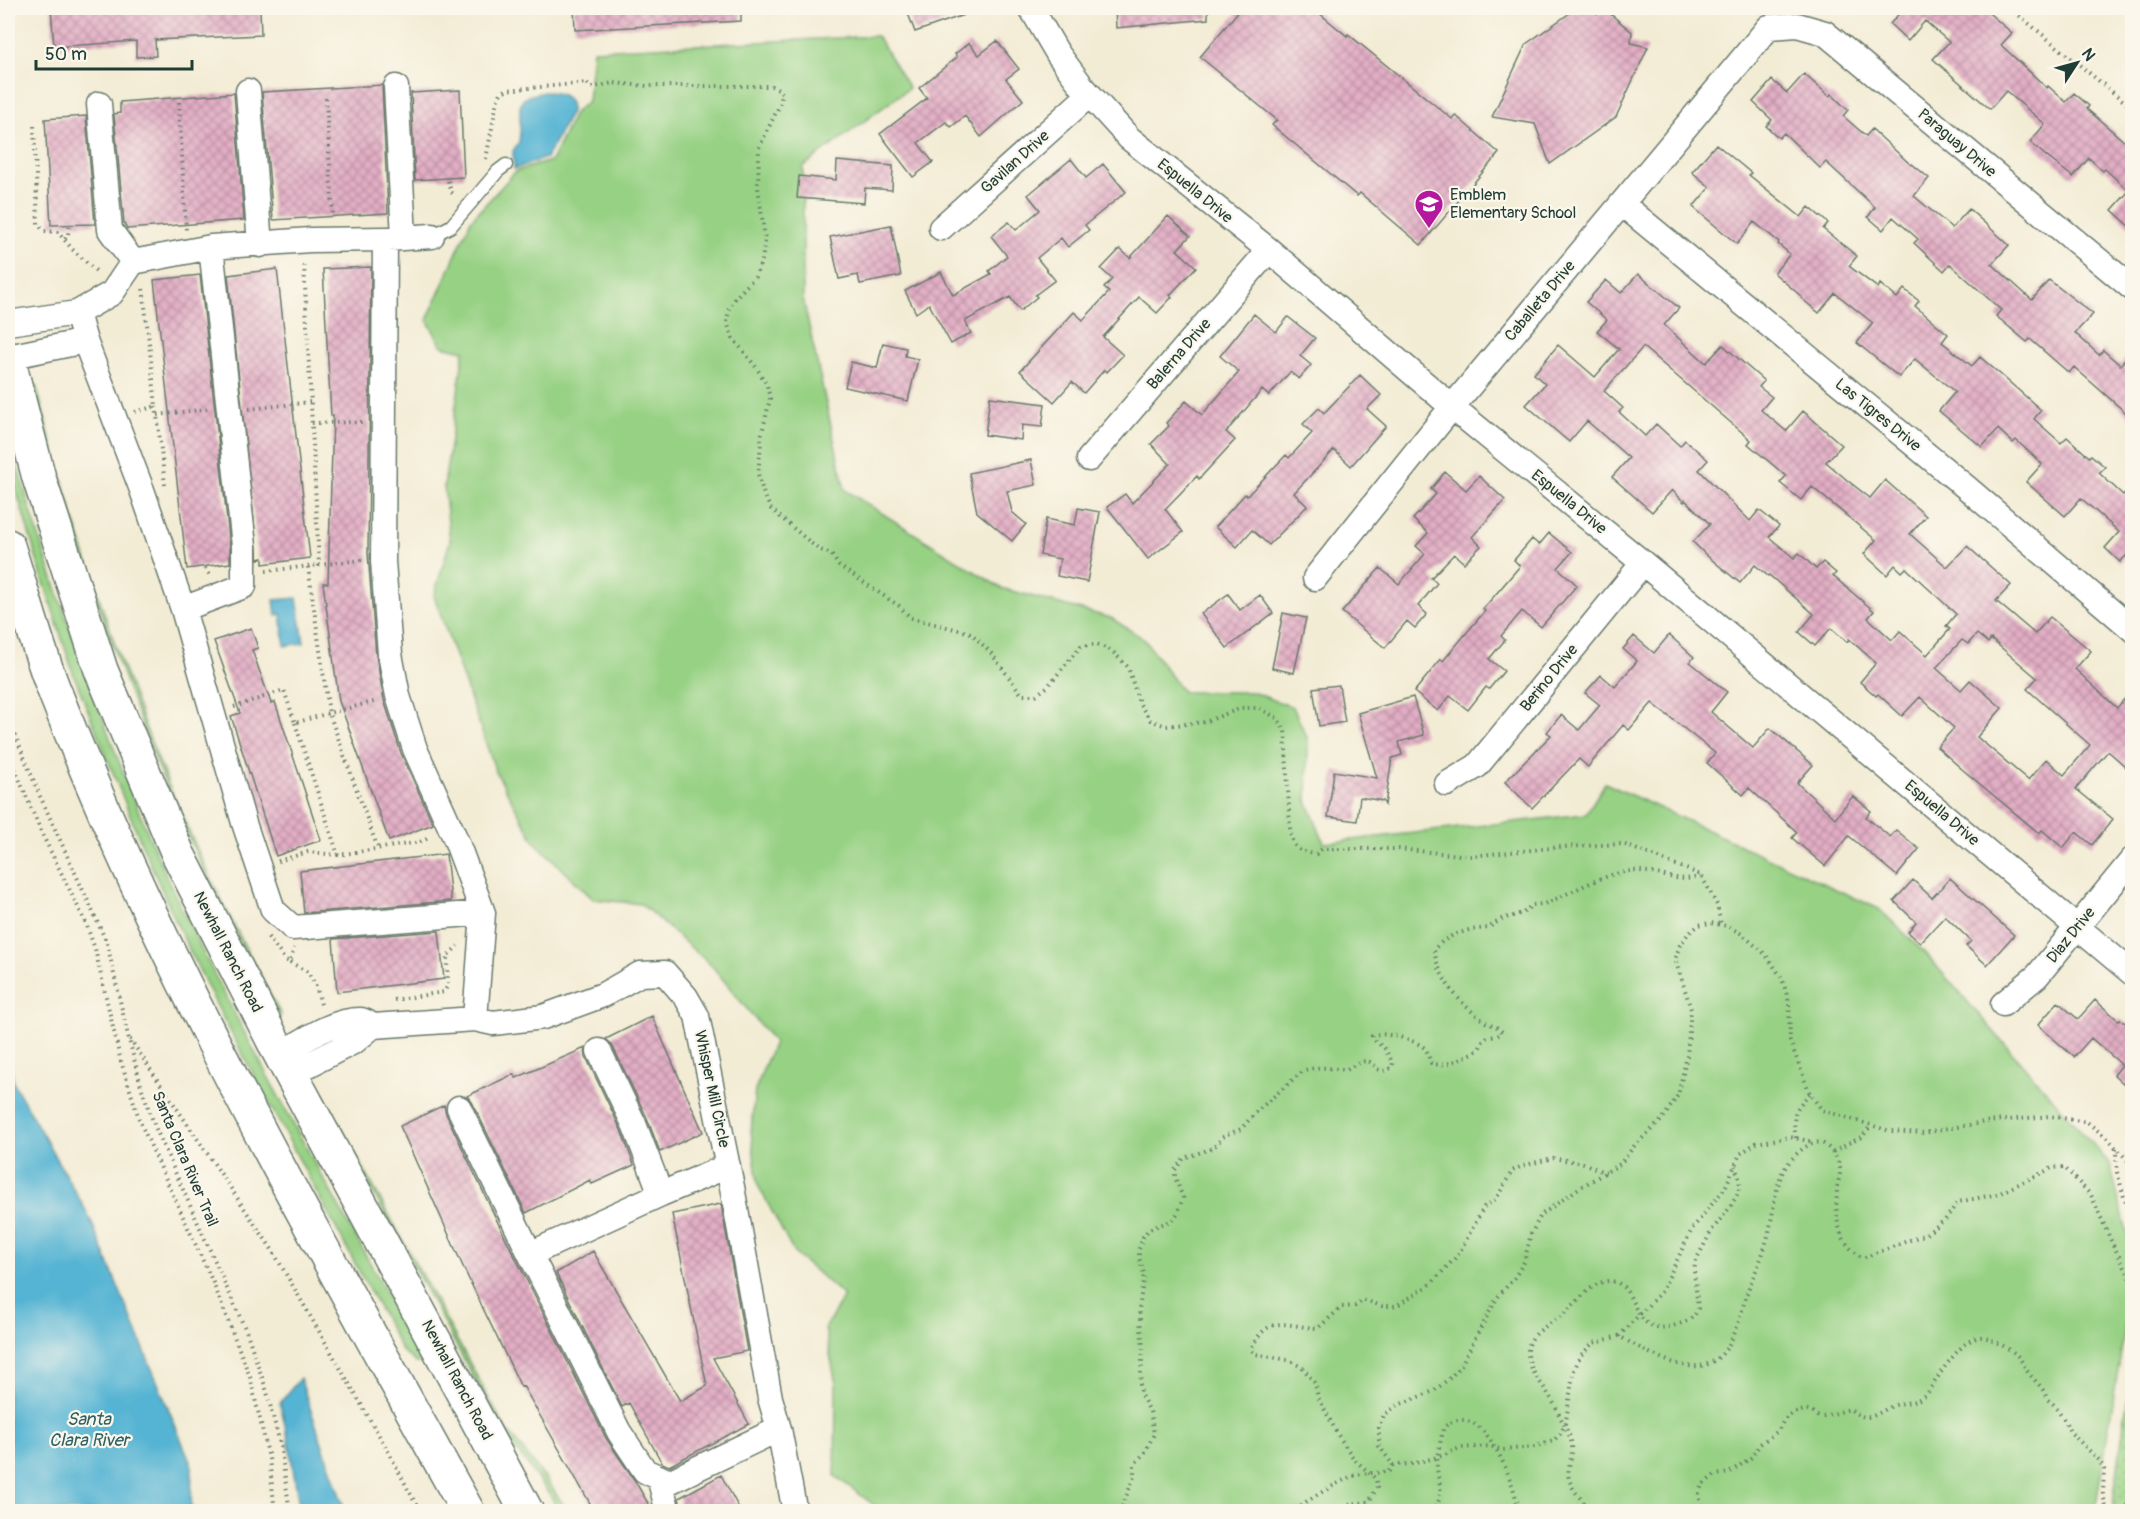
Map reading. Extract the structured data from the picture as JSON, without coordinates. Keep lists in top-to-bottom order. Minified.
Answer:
{"streets":{"main road":["Newhall Ranch Road"],"street":["Paraguay Drive","Gavilan Drive","Espuella Drive","Caballeta Drive","Balerna Drive","Las Tigres Drive","Berino Drive","Diaz Drive","Whisper Mill Circle"],"path":["Santa Clara River Trail"]},"crossings":[["Paraguay Drive","Caballeta Drive"],["Gavilan Drive","Espuella Drive"],["Espuella Drive","Caballeta Drive"],["Espuella Drive","Balerna Drive"],["Espuella Drive","Berino Drive"],["Espuella Drive","Diaz Drive"],["Caballeta Drive","Las Tigres Drive"],["Newhall Ranch Road","Whisper Mill Circle"]],"water":["Santa Clara River"],"places":{"school or university":["Emblem Elementary School"]},"scale_bar":"50 m","north":"top right"}
